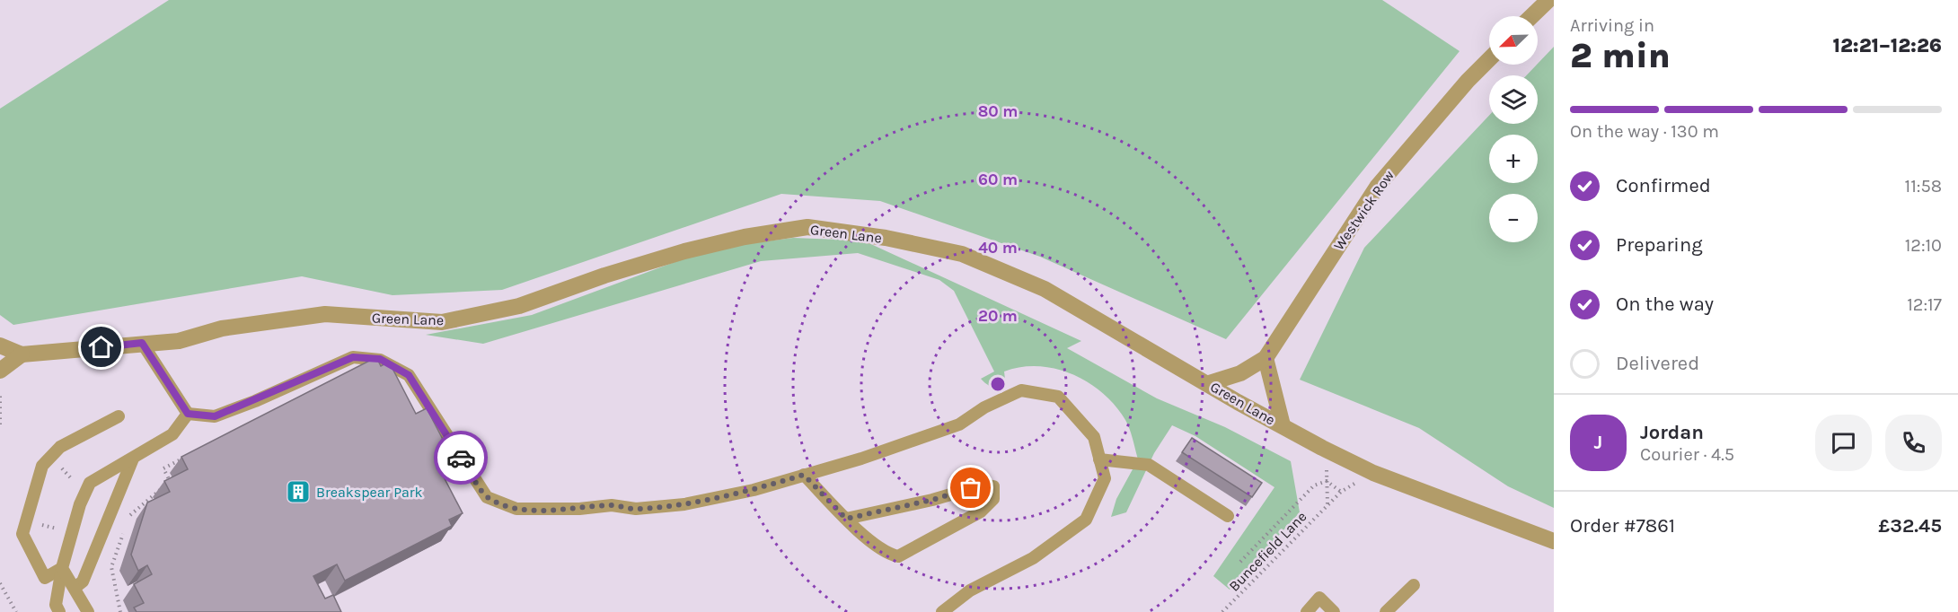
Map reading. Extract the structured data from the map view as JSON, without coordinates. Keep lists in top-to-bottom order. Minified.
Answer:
{"streets":{"street":["Westwick Row","Green Lane"],"path":["Buncefield Lane"]},"crossings":[["Westwick Row","Green Lane"],["Green Lane","Buncefield Lane"]],"places":{"building":["Breakspear Park"]},"north":"bottom left","page":{"heading":["2 min","Arriving in","12:21–12:26"],"panel":["Jordan","Courier · 4.5","Order #7861","£32.45"],"map_buttons":["+","−"],"bar":"On the way · 130 m","list":[["Confirmed","11:58"],["Preparing","12:10"],["On the way","12:17"],"Delivered"],"round":"J"},"rings":["80 m","60 m","40 m","20 m"]}
